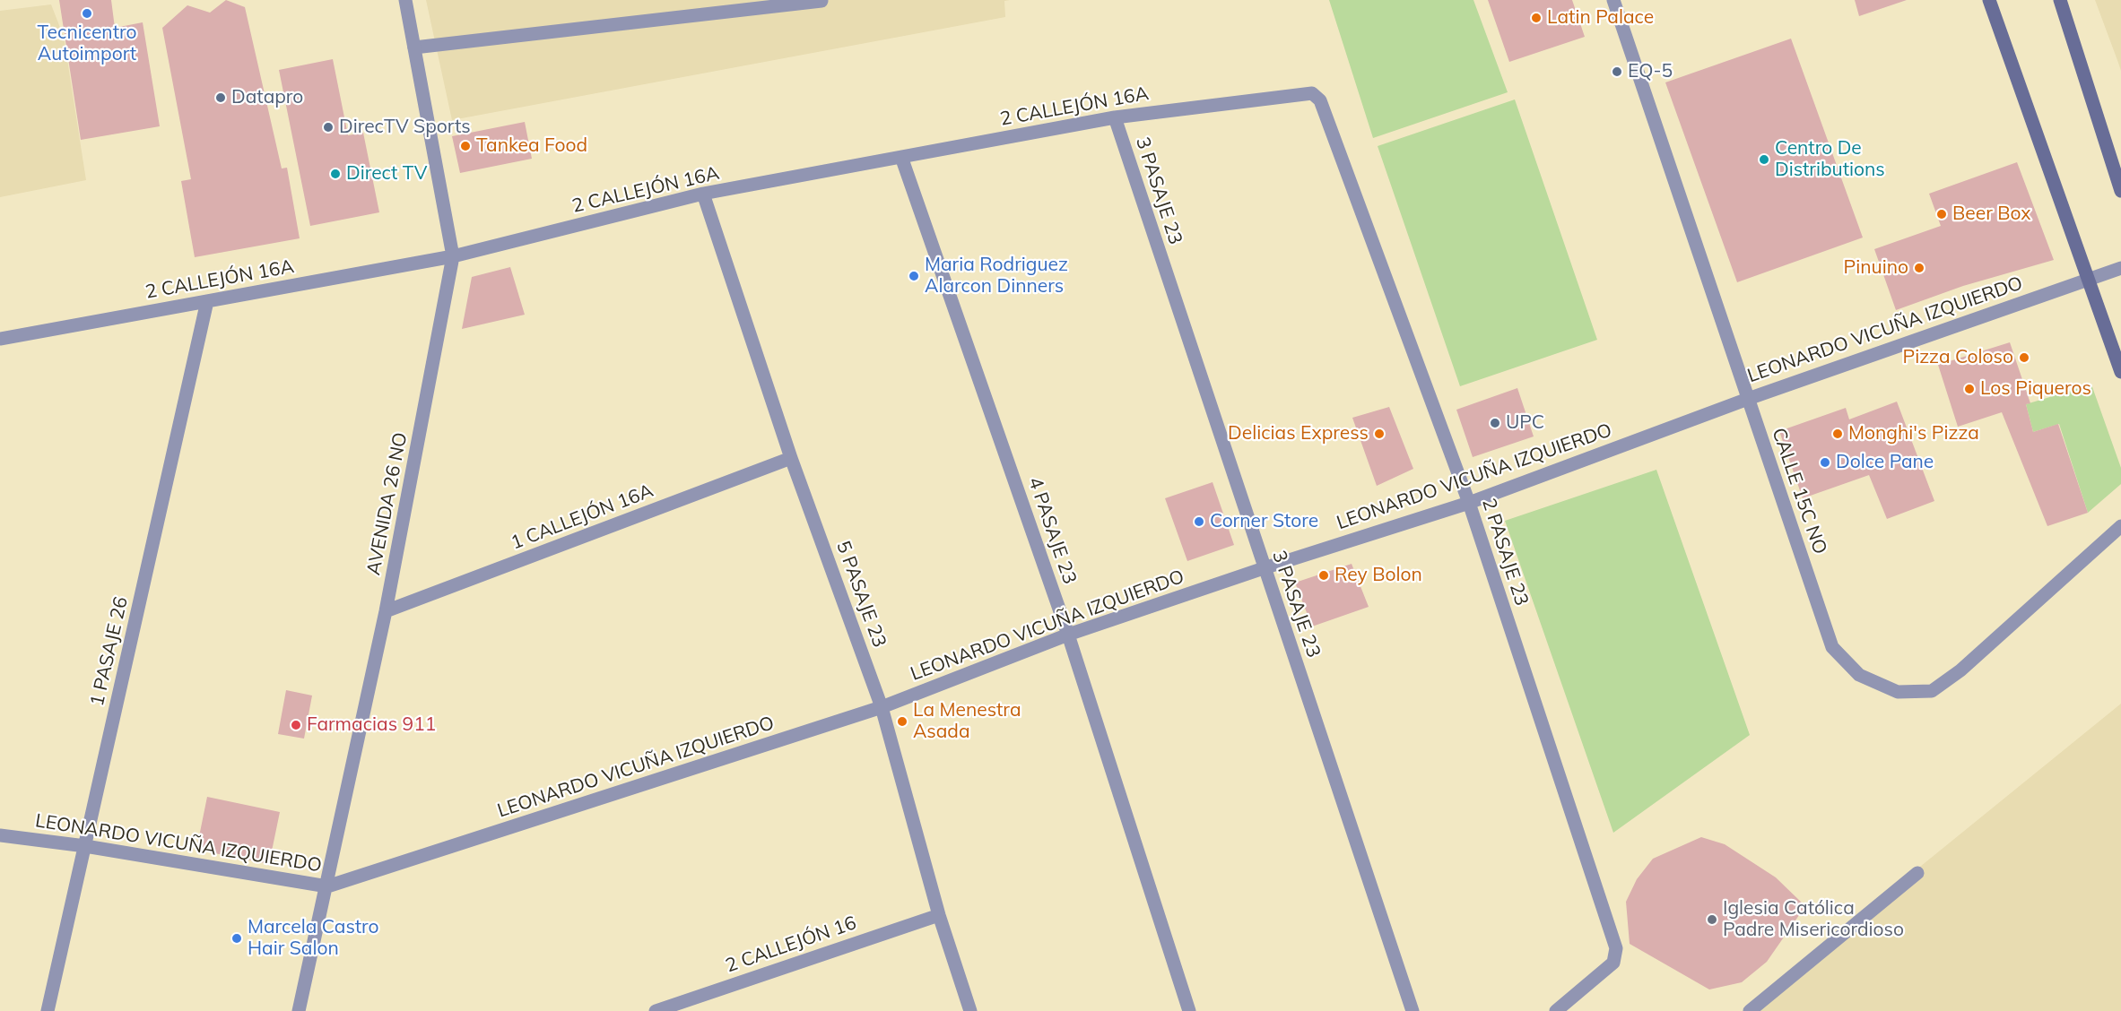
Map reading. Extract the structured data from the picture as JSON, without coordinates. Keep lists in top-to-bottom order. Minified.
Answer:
{"streets":{"street":["2 CALLEJÓN 16A","3 PASAJE 23","LEONARDO VICUÑA IZQUIERDO","CALLE 15C NO","AVENIDA 26 NO","1 CALLEJÓN 16A","4 PASAJE 23","2 PASAJE 23","5 PASAJE 23","1 PASAJE 26","2 CALLEJÓN 16"]},"crossings":[["2 CALLEJÓN 16A","3 PASAJE 23"],["2 CALLEJÓN 16A","AVENIDA 26 NO"],["2 CALLEJÓN 16A","4 PASAJE 23"],["2 CALLEJÓN 16A","2 PASAJE 23"],["2 CALLEJÓN 16A","5 PASAJE 23"],["2 CALLEJÓN 16A","1 PASAJE 26"],["3 PASAJE 23","LEONARDO VICUÑA IZQUIERDO"],["LEONARDO VICUÑA IZQUIERDO","CALLE 15C NO"],["LEONARDO VICUÑA IZQUIERDO","AVENIDA 26 NO"],["LEONARDO VICUÑA IZQUIERDO","4 PASAJE 23"],["LEONARDO VICUÑA IZQUIERDO","2 PASAJE 23"],["LEONARDO VICUÑA IZQUIERDO","5 PASAJE 23"],["LEONARDO VICUÑA IZQUIERDO","1 PASAJE 26"],["AVENIDA 26 NO","1 CALLEJÓN 16A"],["1 CALLEJÓN 16A","5 PASAJE 23"],["5 PASAJE 23","2 CALLEJÓN 16"]],"places":["Tecnicentro Autoimport","Latin Palace","EQ-5","Datapro","DirecTV Sports","Tankea Food","Centro De Distributions","Direct TV","Beer Box","Pinuino","Maria Rodriguez Alarcon Dinners","Pizza Coloso","Los Piqueros","UPC","Delicias Express","Monghi's Pizza","Dolce Pane","Corner Store","Rey Bolon","La Menestra Asada","Farmacias 911","Iglesia Católica Padre Misericordioso","Marcela Castro Hair Salon"]}
